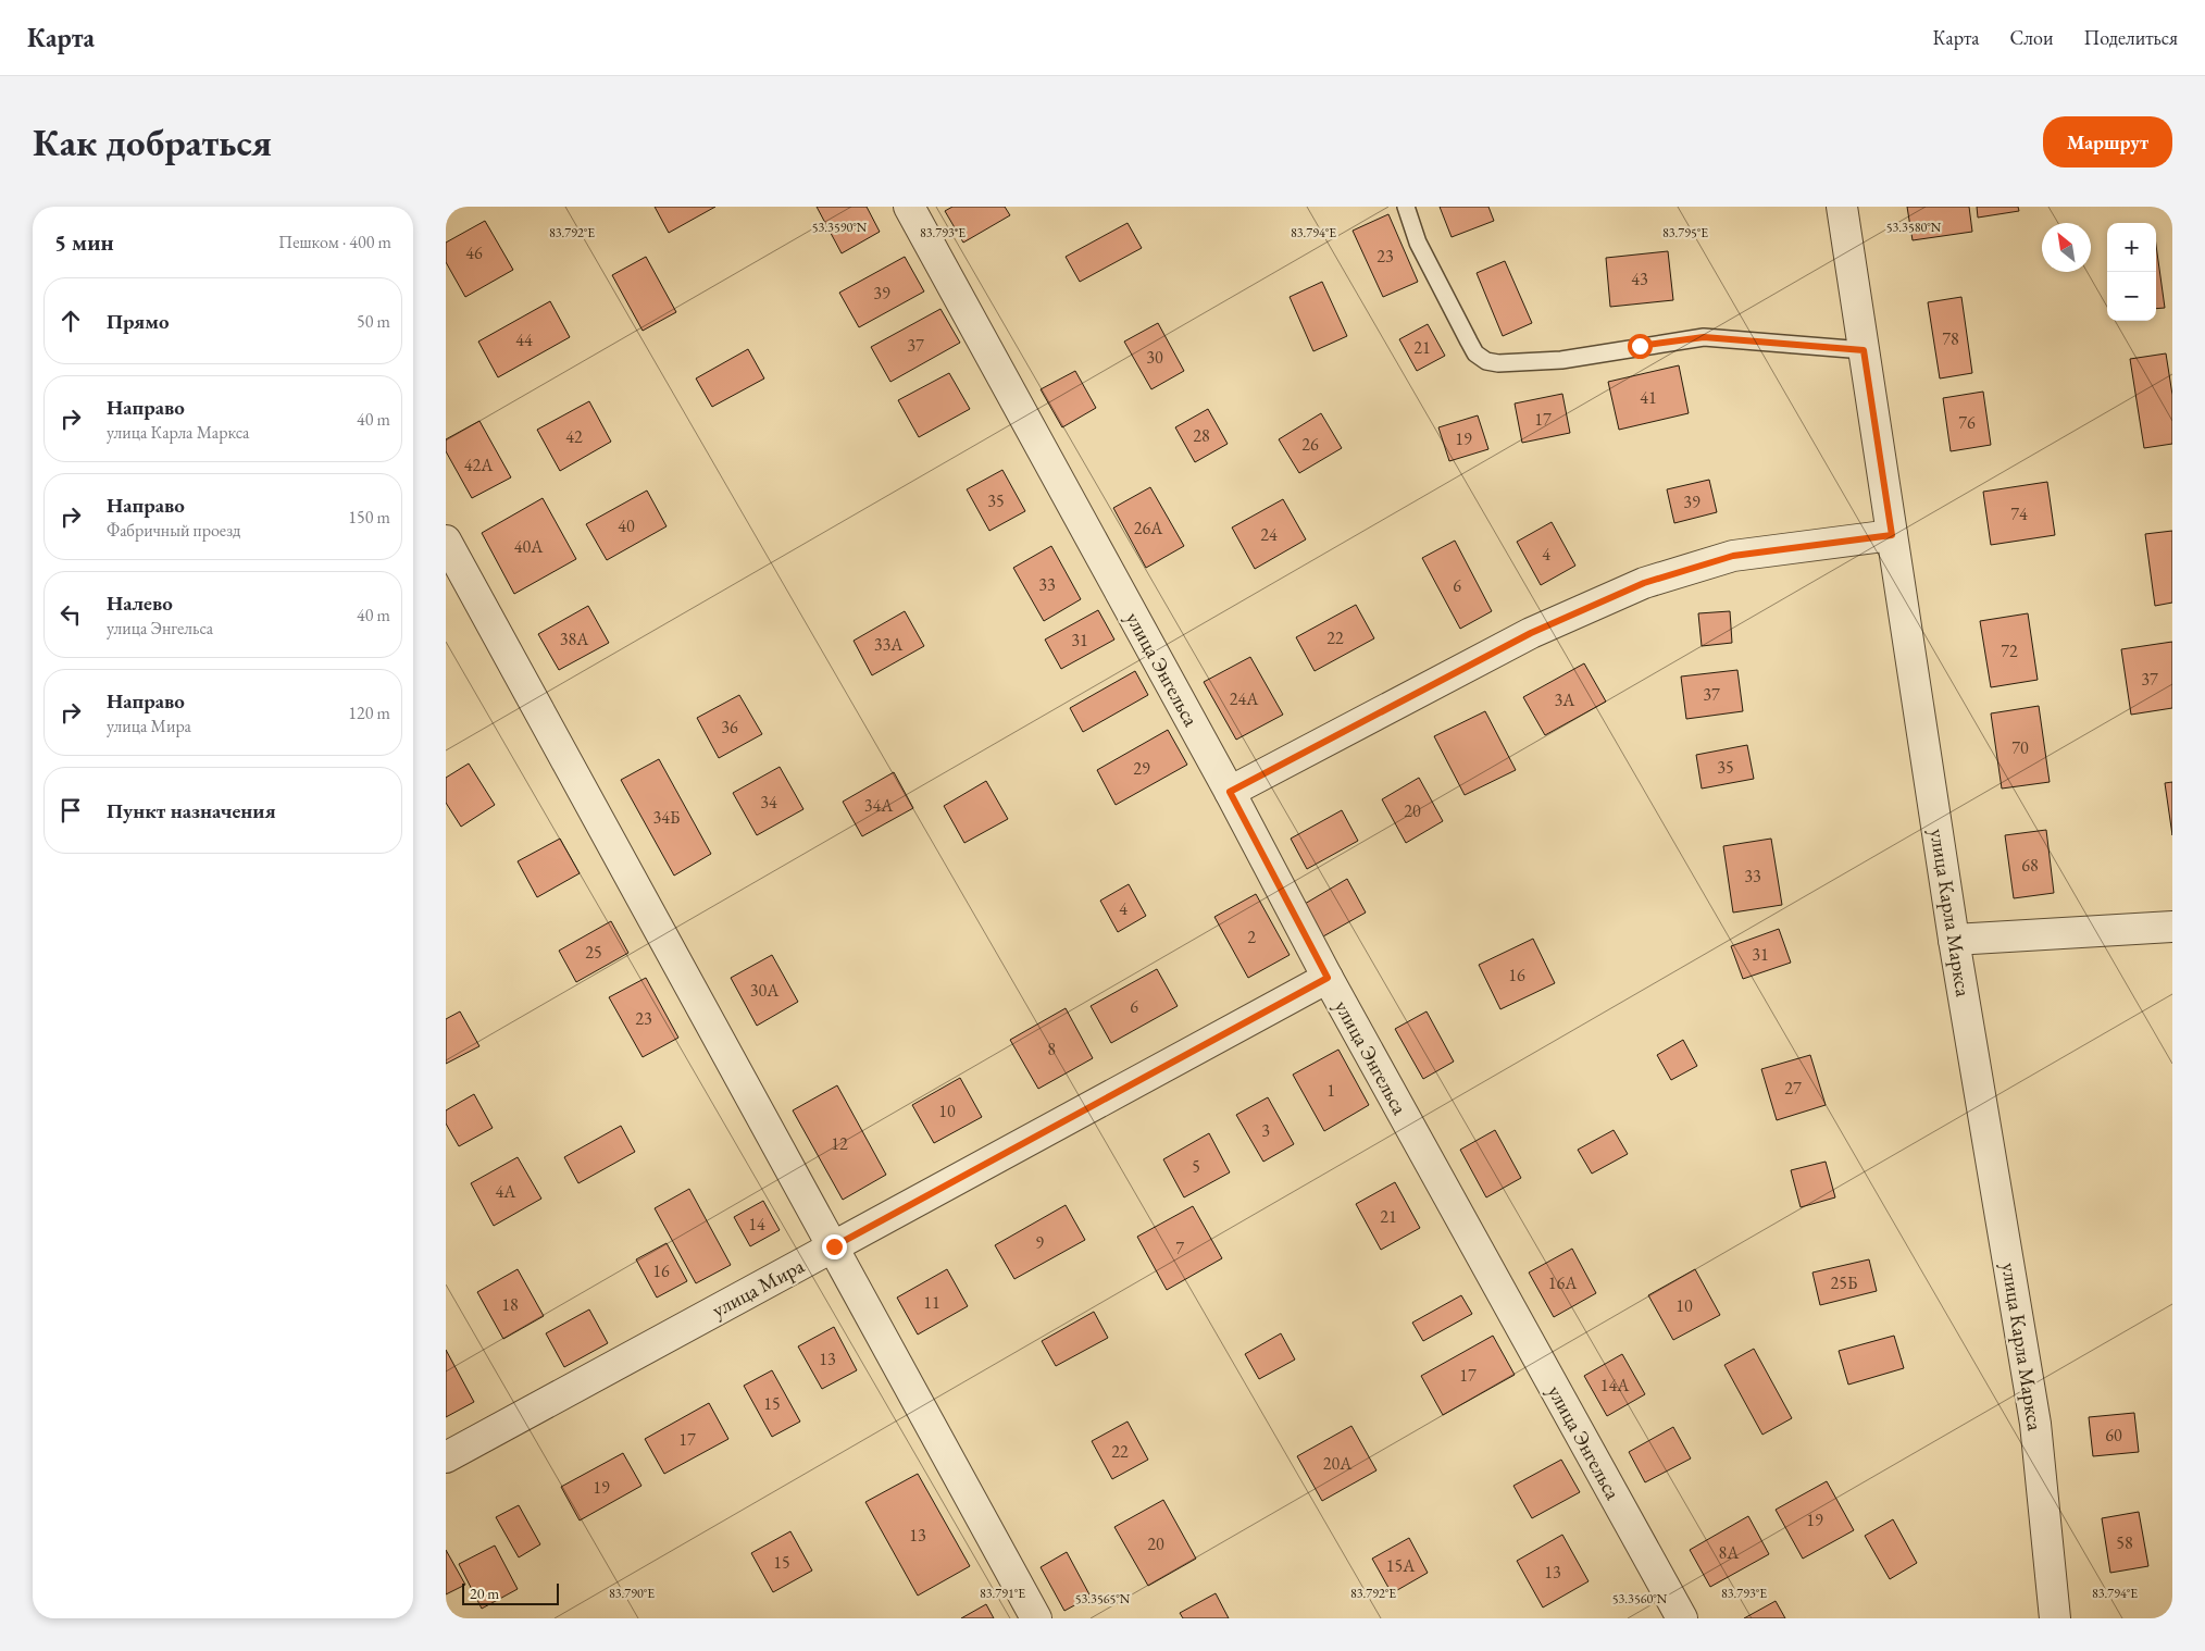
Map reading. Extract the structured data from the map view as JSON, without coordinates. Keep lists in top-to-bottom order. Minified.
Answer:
{"streets":{"street":["улица Энгельса","улица Карла Маркса","улица Мира"]},"crossings":[["улица Энгельса","улица Мира"]],"house_numbers":["46","23","43","39","78","44","37","21","30","41","17","76","28","42","19","26","42А","35","39","74","40","26А","24","40А","4","33","6","22","38А","31","33А","72","37","37","24А","3А","36","70","35","29","34","34А","20","34Б","68","33","4","2","25","31","16","30А","6","23","8","27","1","10","3","12","5","4А","21","14","9","7","16","16А","25Б","11","18","10","13","17","14А","15","60","17","22","20А","19","19","13","58","20","8А","15","15А","13"],"scale_bar":"20 m","north":"top left","page":{"header":"Карта","nav":["Карта","Слои","Поделиться"],"buttons":"Маршрут","title":"Как добраться","heading":["5 мин","Пешком · 400 m"],"map_buttons":["+","−"],"list":[["Прямо","50 m"],["Направо","улица Карла Маркса","40 m"],["Направо","Фабричный проезд","150 m"],["Налево","улица Энгельса","40 m"],["Направо","улица Мира","120 m"],"Пункт назначения"],"scale":"20 m"},"coordinates":["53.3590°N","53.3580°N","83.792°E","83.793°E","83.794°E","83.795°E","83.790°E","83.791°E","53.3565°N","53.3560°N"]}
